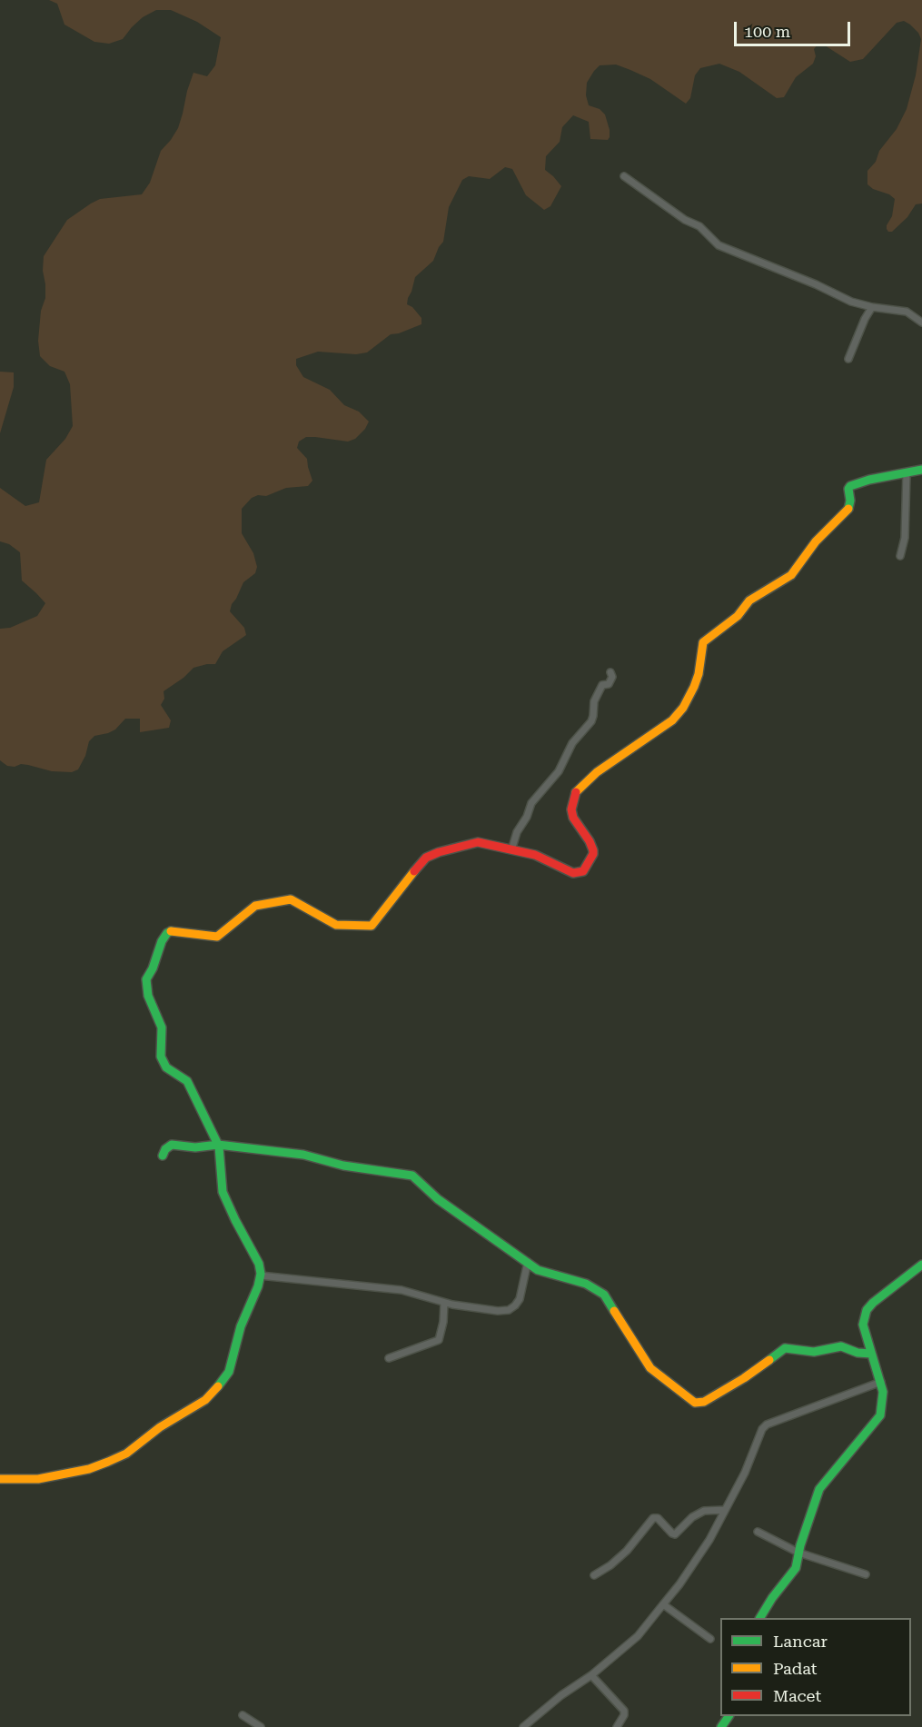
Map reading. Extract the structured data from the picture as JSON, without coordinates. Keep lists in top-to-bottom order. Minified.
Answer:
{"legend":["Lancar","Padat","Macet"],"scale_bar":"100 m"}
